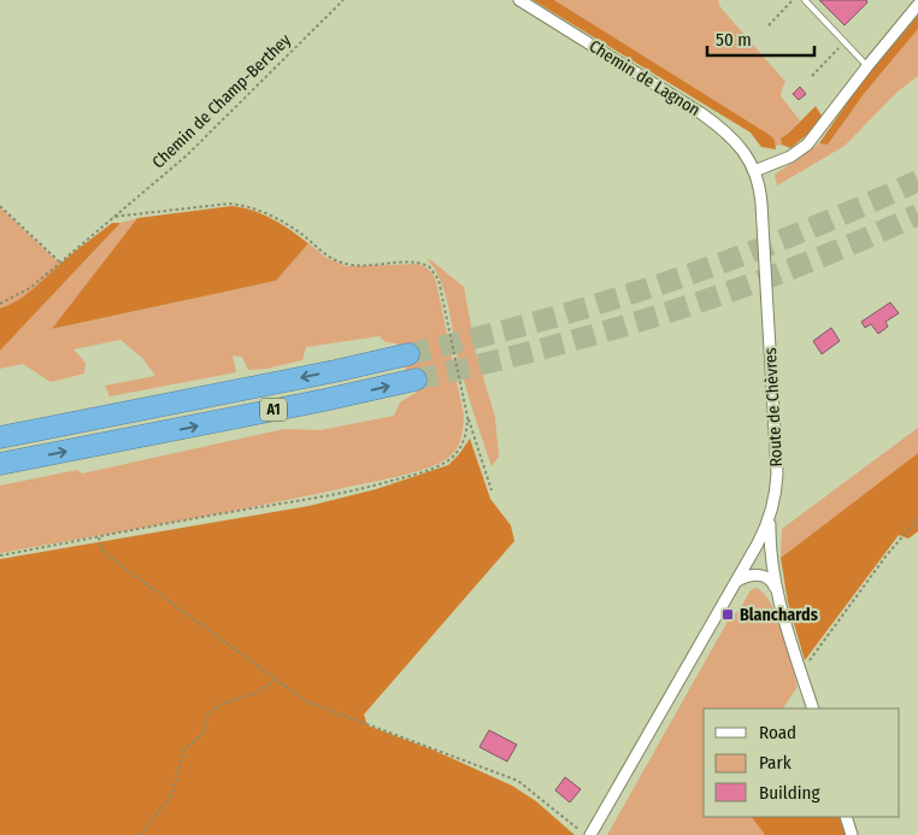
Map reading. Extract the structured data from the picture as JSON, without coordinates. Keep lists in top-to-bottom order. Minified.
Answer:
{"streets":{"highway":["A1"],"street":["Chemin de Lagnon","Route de Chèvres"],"path":["Chemin de Champ-Berthey"]},"crossings":[["Chemin de Lagnon","Route de Chèvres"]],"places":{"transit":["Blanchards"]},"legend":["Road","Park","Building"],"scale_bar":"50 m"}
